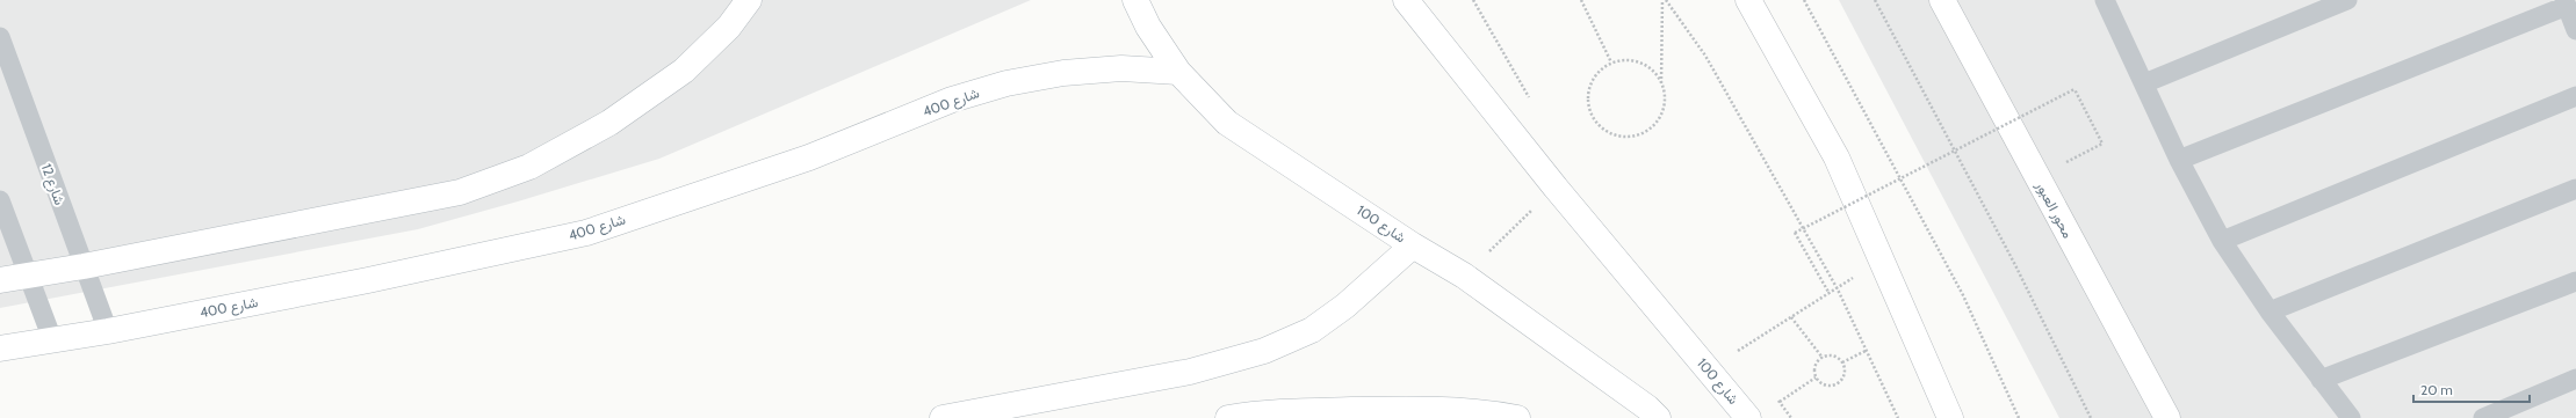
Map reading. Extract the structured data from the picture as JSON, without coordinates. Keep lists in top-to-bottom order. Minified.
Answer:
{"streets":{"main road":["شارع 400","محور العبور","شارع 100"],"lane":["شارع 12"]},"crossings":[["شارع 400","شارع 12"],["شارع 400","شارع 100"]],"scale_bar":"20 m"}
